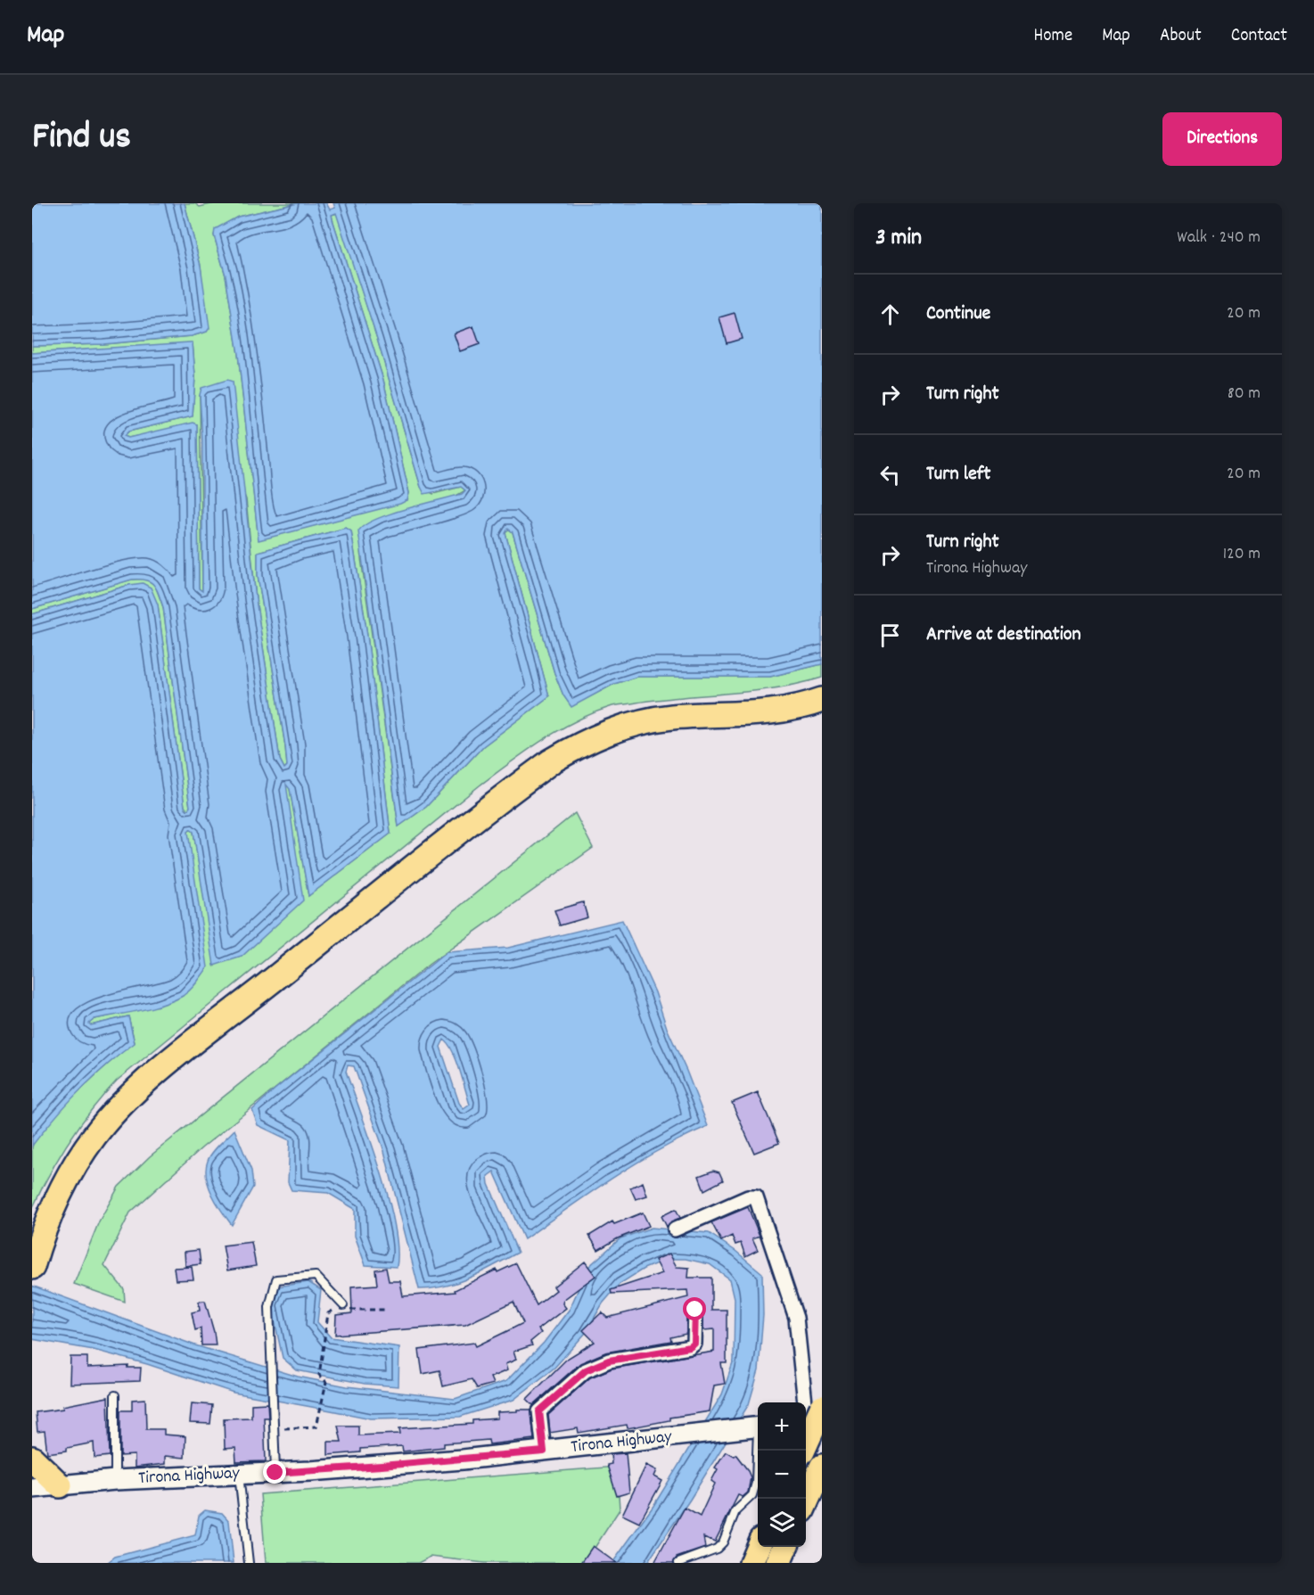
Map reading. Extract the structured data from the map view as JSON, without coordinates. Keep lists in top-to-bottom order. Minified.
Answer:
{"streets":{"main road":["Tirona Highway"]},"page":{"header":"Map","nav":["Home","Map","About","Contact"],"title":"Find us","buttons":"Directions","heading":["3 min","Walk · 240 m"],"list":[["Continue","20 m"],["Turn right","80 m"],["Turn left","20 m"],["Turn right","Tirona Highway","120 m"],"Arrive at destination"],"map_buttons":["+","−"]}}
